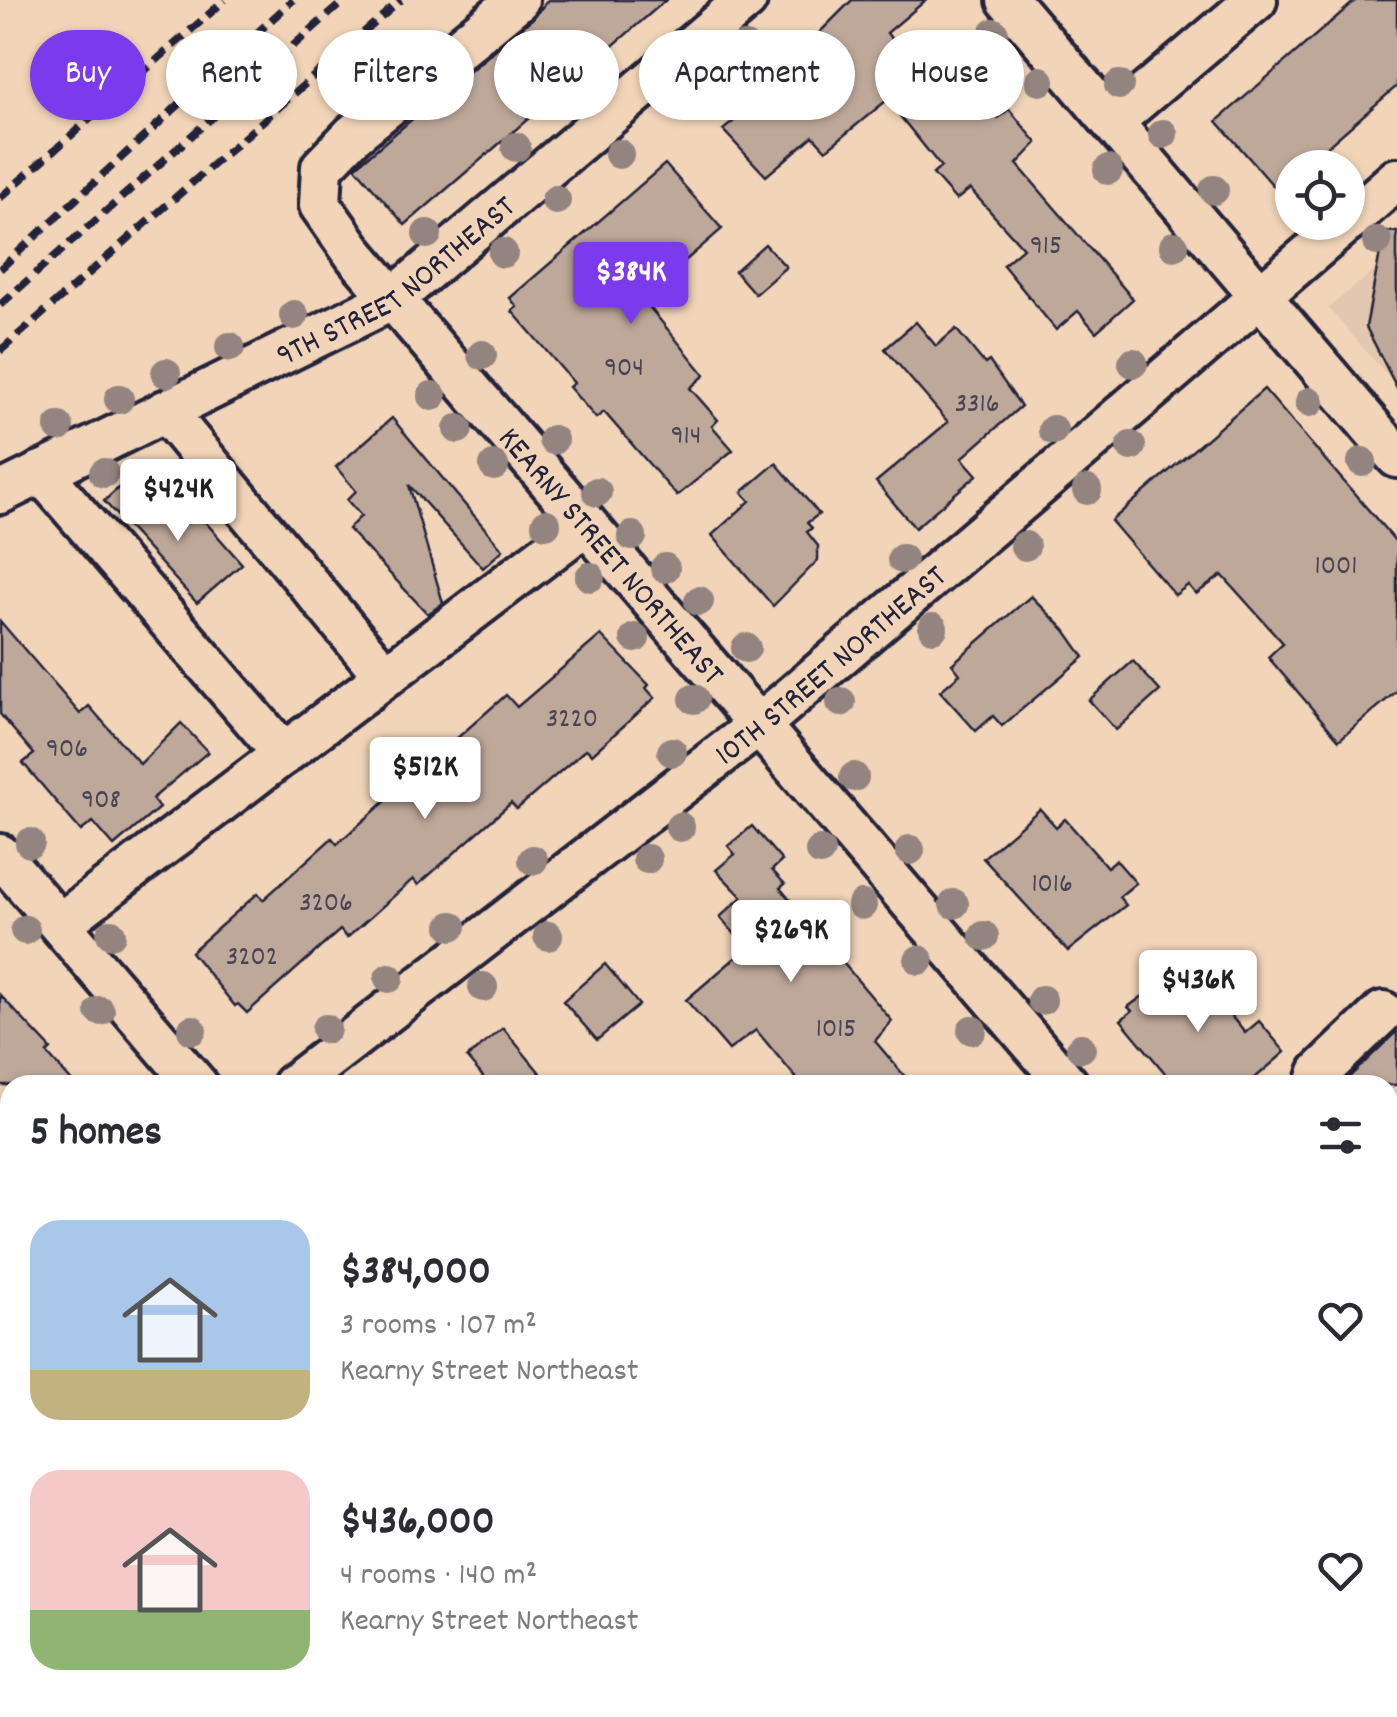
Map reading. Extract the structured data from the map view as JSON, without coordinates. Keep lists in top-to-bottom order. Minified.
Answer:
{"streets":{"street":["9TH STREET NORTHEAST","KEARNY STREET NORTHEAST","10TH STREET NORTHEAST"]},"crossings":[["9TH STREET NORTHEAST","KEARNY STREET NORTHEAST"],["KEARNY STREET NORTHEAST","10TH STREET NORTHEAST"]],"house_numbers":["915","904","3316","914","1001","3220","906","908","1016","3206","3202","1015"],"page":{"chip":["Buy","Rent","Filters","New","Apartment","House"],"price":["$384K","$424K","$512K","$269K","$436K"],"heading":"5 homes","list":[{"name":"$384,000","note":"3 rooms · 107 m² · Kearny Street Northeast"},{"name":"$436,000","note":"4 rooms · 140 m² · Kearny Street Northeast"}]}}
